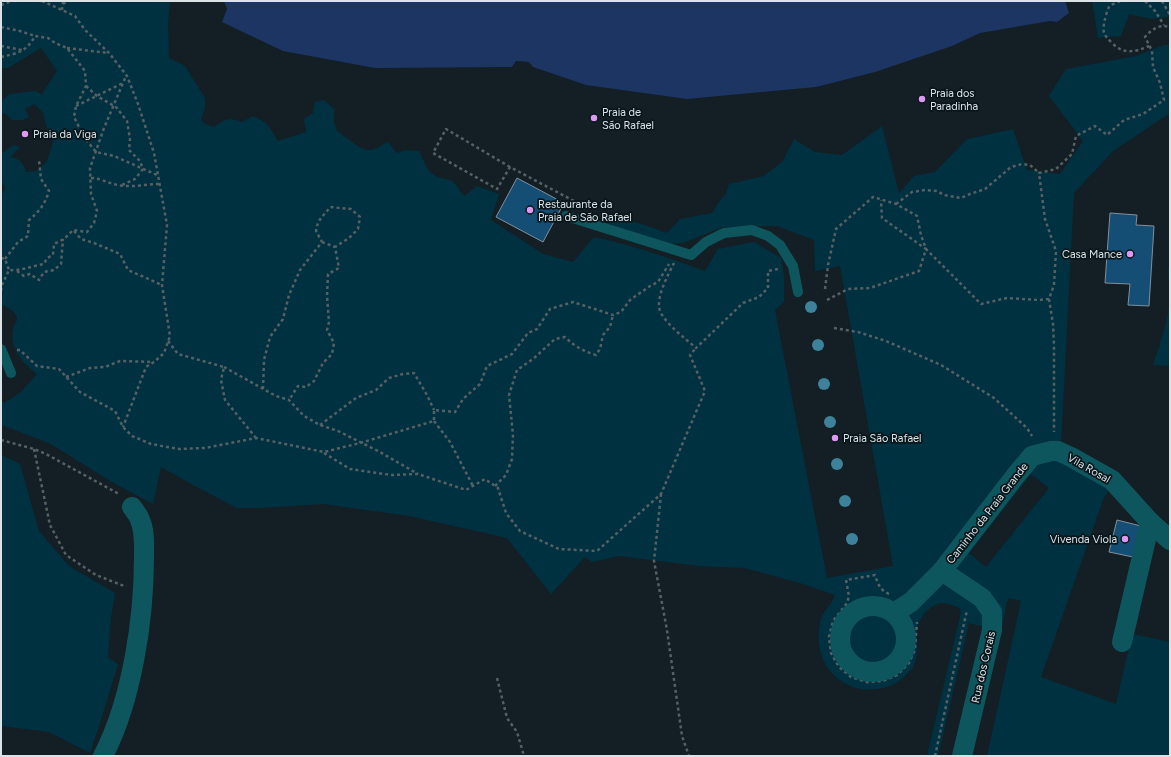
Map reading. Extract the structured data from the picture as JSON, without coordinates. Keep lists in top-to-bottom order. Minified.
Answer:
{"streets":{"street":["Vila Rosal","Caminho da Praia Grande","Rua dos Corais"]},"crossings":[["Vila Rosal","Caminho da Praia Grande"],["Caminho da Praia Grande","Rua dos Corais"]],"places":["Praia dos Paradinha","Praia de São Rafael","Praia da Viga","Restaurante da Praia de São Rafael","Casa Mance","Praia São Rafael","Vivenda Viola"]}
